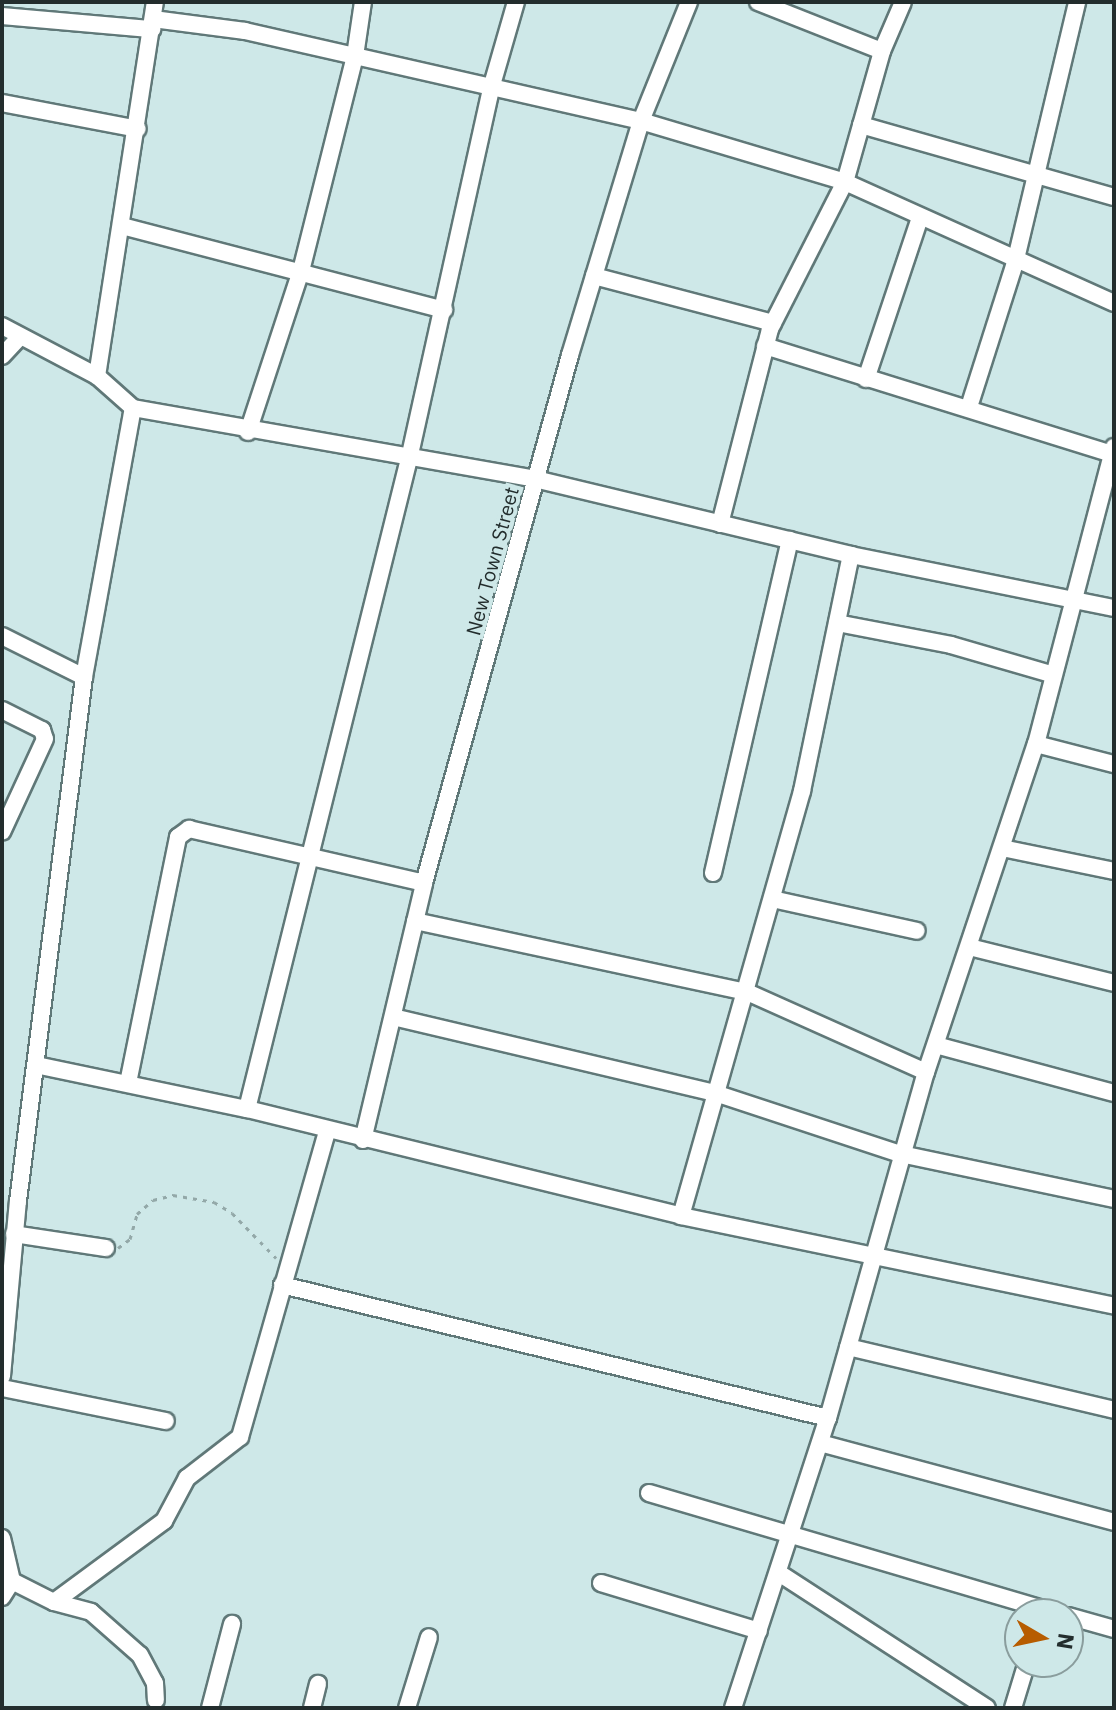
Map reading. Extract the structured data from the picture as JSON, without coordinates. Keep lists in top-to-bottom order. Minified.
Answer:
{"streets":{"street":["New Town Street"]},"north":"right"}
